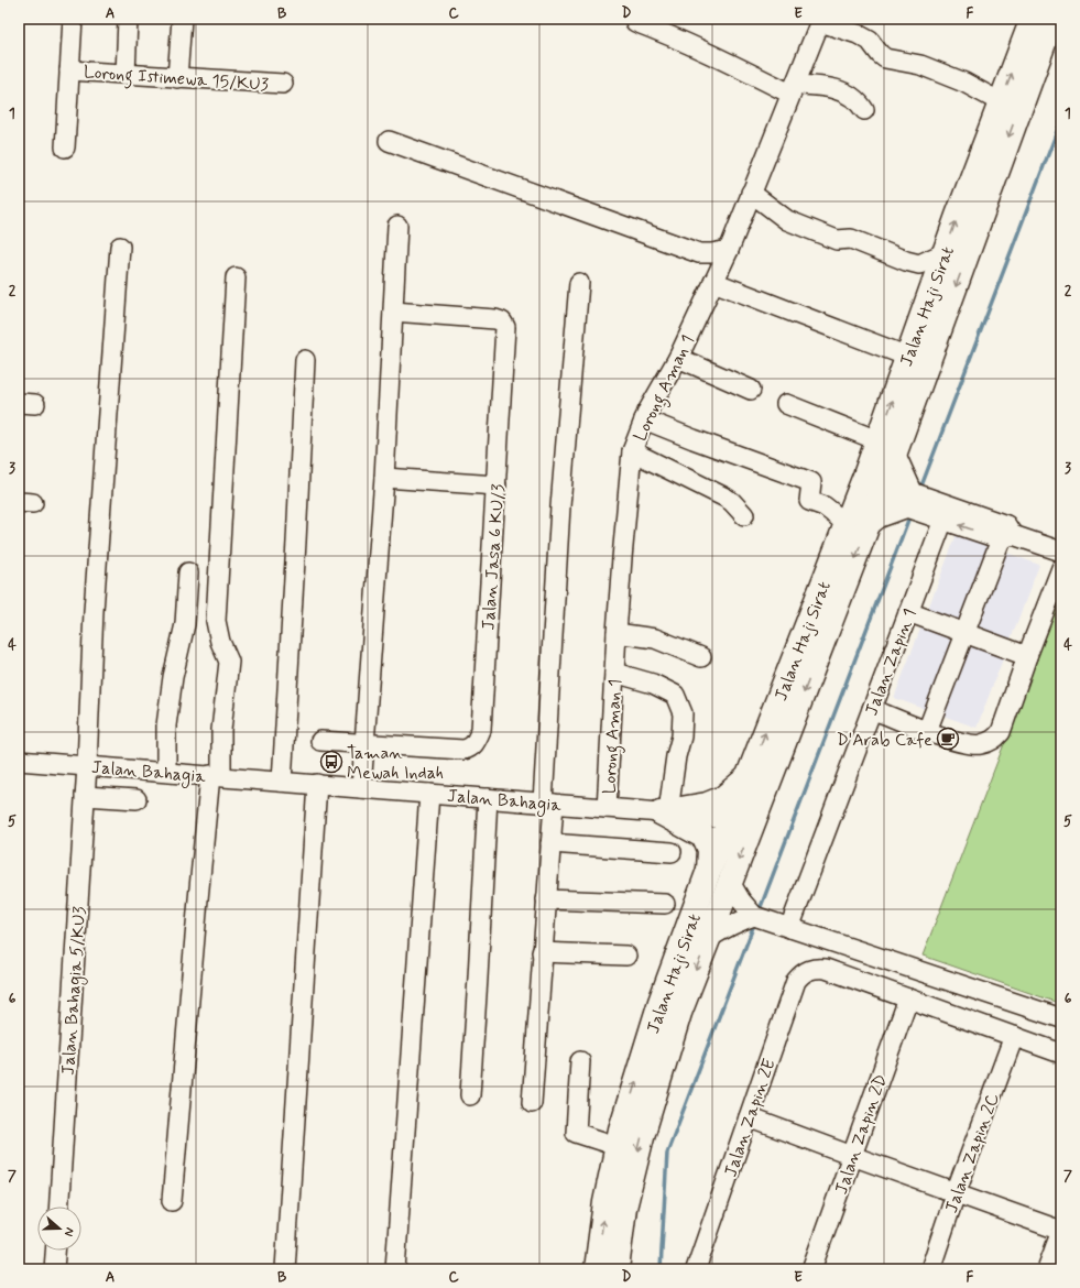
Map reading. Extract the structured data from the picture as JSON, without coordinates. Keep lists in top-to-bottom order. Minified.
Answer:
{"streets":{"main road":["Jalan Haji Sirat"],"street":["Lorong Istimewa 15/KU3","Lorong Aman 1","Jalan Jasa 6 KU/3","Jalan Zapin 1","Jalan Bahagia","Jalan Bahagia 5/KU3","Jalan Zapin 2E","Jalan Zapin 2D","Jalan Zapin 2C"]},"crossings":[["Jalan Haji Sirat","Jalan Bahagia"],["Lorong Aman 1","Jalan Bahagia"],["Jalan Bahagia","Jalan Bahagia 5/KU3"],["Jalan Zapin 2E","Jalan Zapin 2D"]],"places":{"cafe":["D'Arab Cafe"],"bus stop":["Taman Mewah Indah"]},"north":"right","grid":{"columns":["A","B","C","D","E","F"],"rows":["1","2","3","4","5","6","7"]}}
